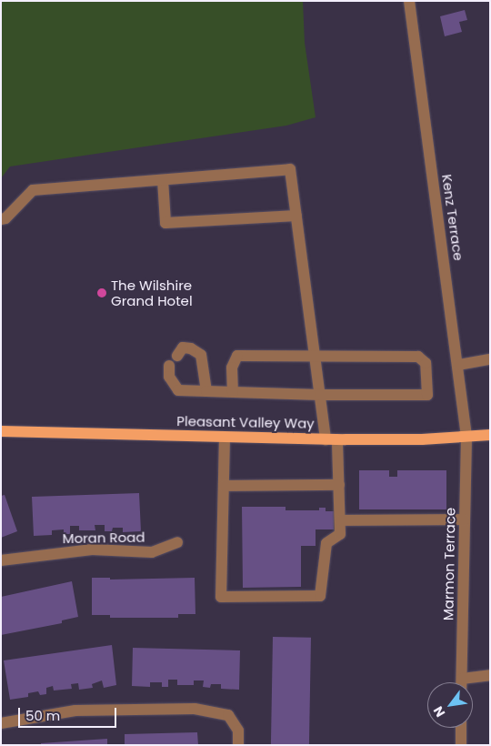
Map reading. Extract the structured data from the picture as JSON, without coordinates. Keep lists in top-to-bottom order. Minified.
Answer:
{"streets":{"main road":["Pleasant Valley Way"],"street":["Kenz Terrace","Moran Road","Marmon Terrace"]},"crossings":[["Kenz Terrace","Pleasant Valley Way"],["Kenz Terrace","Marmon Terrace"],["Pleasant Valley Way","Marmon Terrace"]],"places":["The Wilshire Grand Hotel"],"scale_bar":"50 m","north":"bottom left"}
